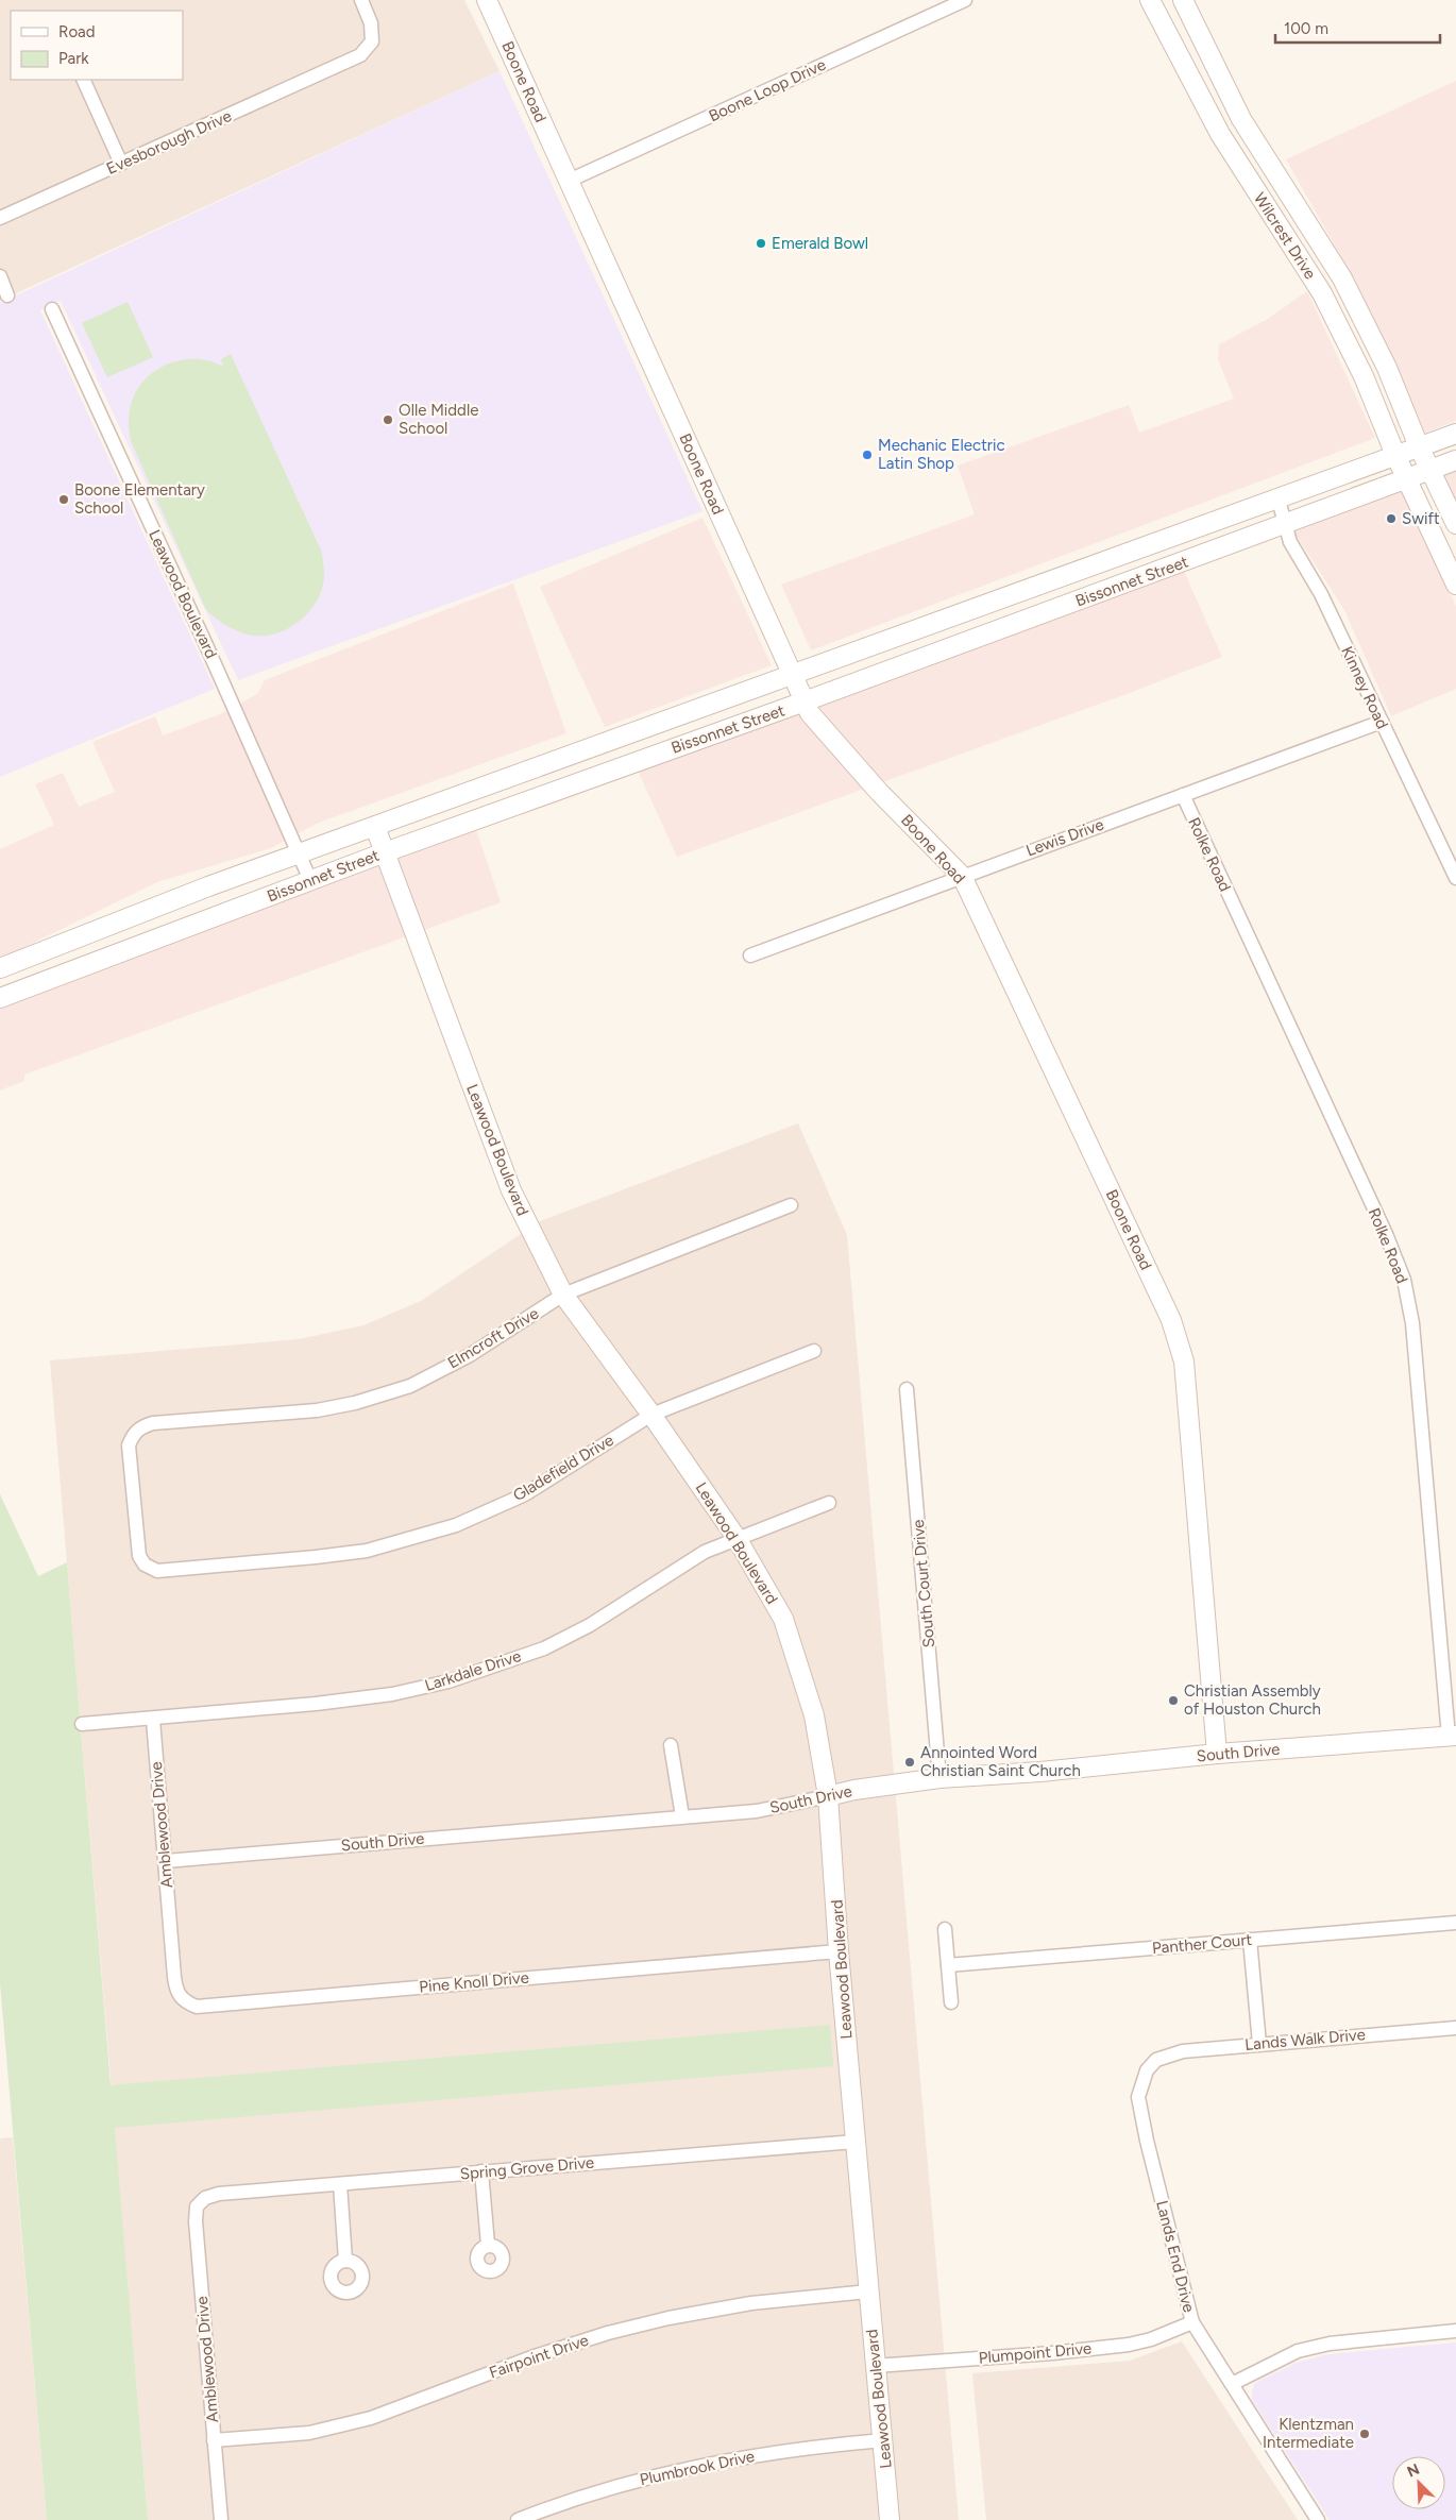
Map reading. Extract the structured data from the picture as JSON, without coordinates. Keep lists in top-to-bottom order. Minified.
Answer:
{"streets":{"main road":["Boone Road","Wilcrest Drive","Bissonnet Street","Leawood Boulevard","South Drive"],"street":["Boone Loop Drive","Evesborough Drive","Kinney Road","Lewis Drive","Rolke Road","Elmcroft Drive","Gladefield Drive","South Court Drive","Larkdale Drive","Amblewood Drive","Panther Court","Pine Knoll Drive","Lands Walk Drive","Spring Grove Drive","Lands End Drive","Plumpoint Drive","Fairpoint Drive","Plumbrook Drive"]},"crossings":[["Boone Road","Boone Loop Drive"],["Boone Road","Bissonnet Street"],["Boone Road","Lewis Drive"],["Boone Road","South Drive"],["Wilcrest Drive","Bissonnet Street"],["Bissonnet Street","Leawood Boulevard"],["Bissonnet Street","Kinney Road"],["Leawood Boulevard","Elmcroft Drive"],["Leawood Boulevard","Gladefield Drive"],["Leawood Boulevard","Larkdale Drive"],["Leawood Boulevard","South Drive"],["Leawood Boulevard","Pine Knoll Drive"],["Leawood Boulevard","Spring Grove Drive"],["Leawood Boulevard","Plumpoint Drive"],["Leawood Boulevard","Fairpoint Drive"],["Leawood Boulevard","Plumbrook Drive"],["Kinney Road","Lewis Drive"],["Lewis Drive","Rolke Road"],["Rolke Road","South Drive"],["Elmcroft Drive","Gladefield Drive"],["South Court Drive","South Drive"],["Larkdale Drive","Amblewood Drive"],["South Drive","Amblewood Drive"],["Amblewood Drive","Pine Knoll Drive"],["Amblewood Drive","Spring Grove Drive"],["Amblewood Drive","Fairpoint Drive"],["Lands Walk Drive","Lands End Drive"],["Lands End Drive","Plumpoint Drive"]],"places":["Emerald Bowl","Olle Middle School","Mechanic Electric Latin Shop","Boone Elementary School","Swift","Christian Assembly of Houston Church","Annointed Word Christian Saint Church","Klentzman Intermediate"],"legend":["Road","Park"],"scale_bar":"100 m","north":"top left"}
